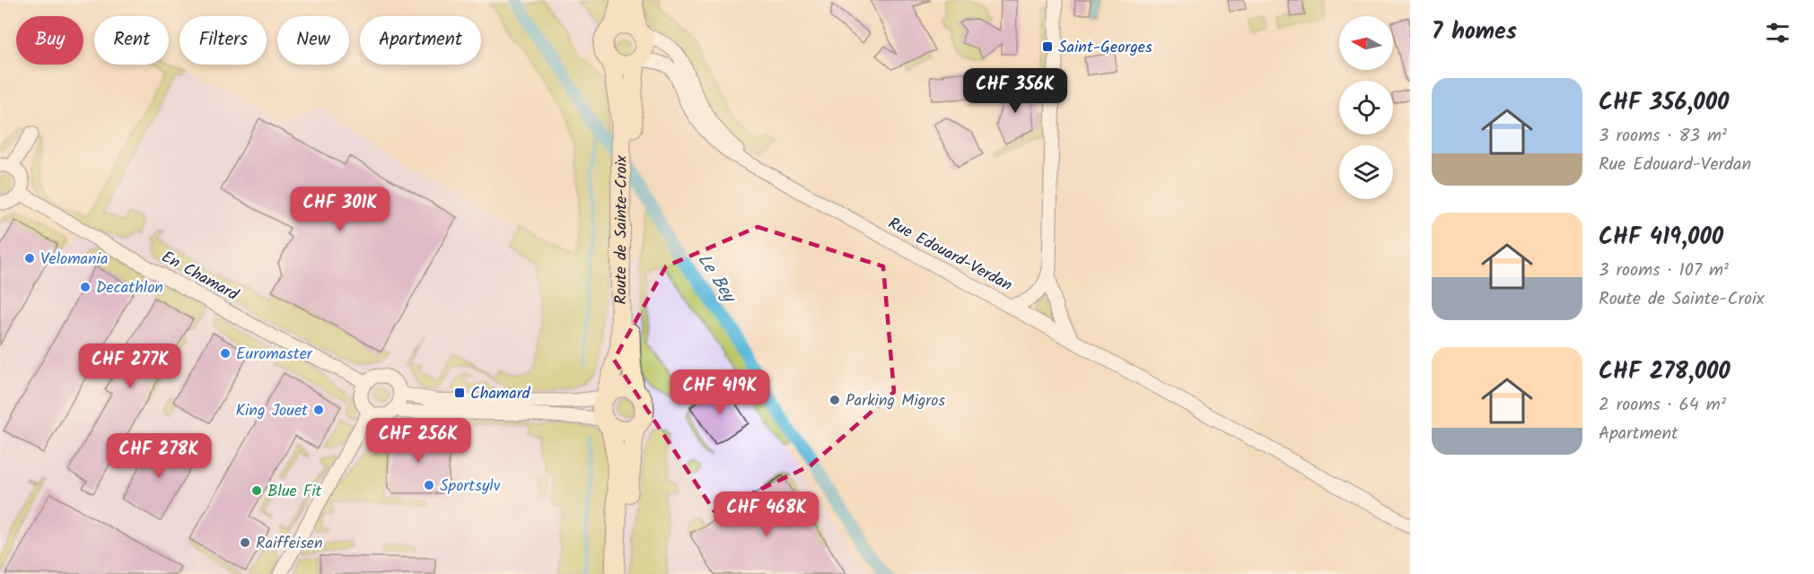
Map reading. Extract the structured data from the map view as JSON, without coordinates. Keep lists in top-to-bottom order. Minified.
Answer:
{"streets":{"main road":["Route de Sainte-Croix"],"street":["Rue Edouard-Verdan","En Chamard"]},"water":["Le Bey"],"places":{"transit":["Saint-Georges","Chamard"],"other":["Velomania","Decathlon","Euromaster","Parking Migros","King Jouet","Sportsylv","Blue Fit","Raiffeisen"]},"north":"left","page":{"heading":"7 homes","chip":["Buy","Rent","Filters","New","Apartment"],"list":[{"name":"CHF 356,000","note":"3 rooms · 83 m² · Rue Edouard-Verdan"},{"name":"CHF 419,000","note":"3 rooms · 107 m² · Route de Sainte-Croix"},{"name":"CHF 278,000","note":"2 rooms · 64 m² · Apartment"}],"price":["CHF 356K","CHF 301K","CHF 277K","CHF 419K","CHF 256K","CHF 278K","CHF 468K"]}}
